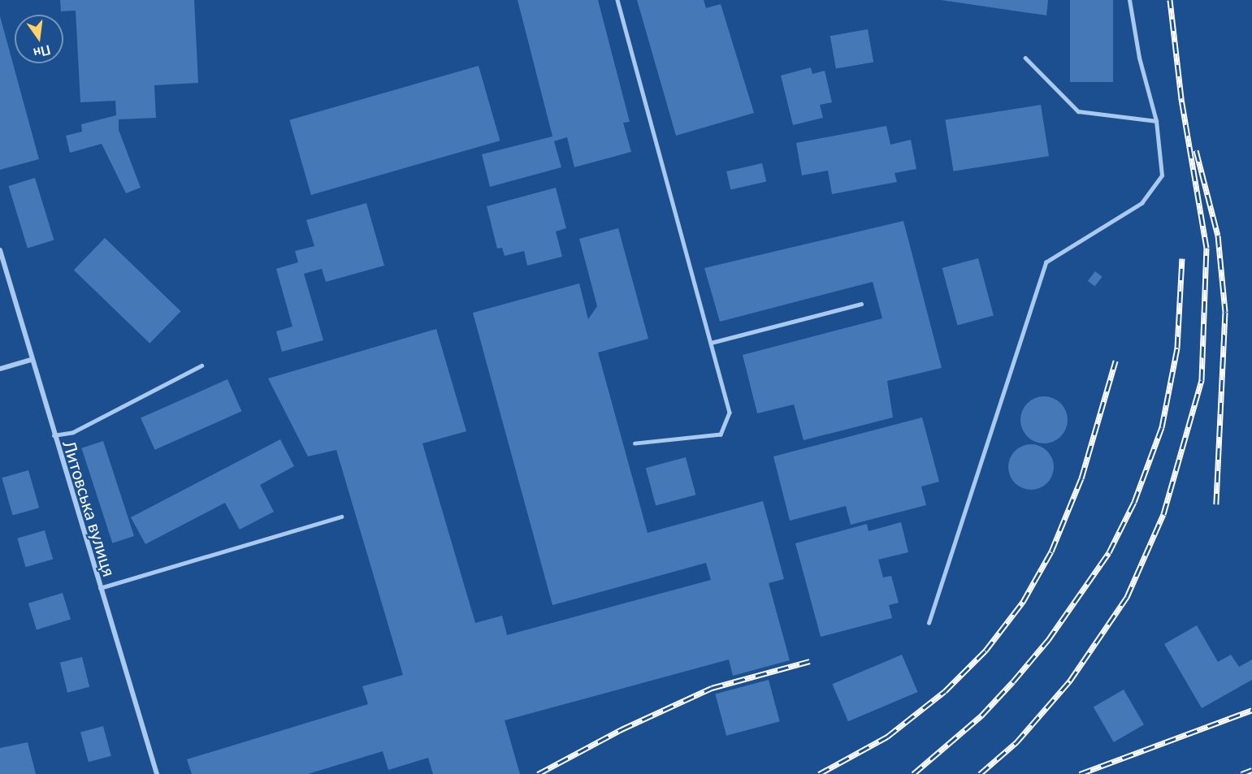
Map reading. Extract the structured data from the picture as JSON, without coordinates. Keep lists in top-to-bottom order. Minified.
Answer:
{"streets":{"street":["Литовська вулиця"]},"north":"bottom"}
